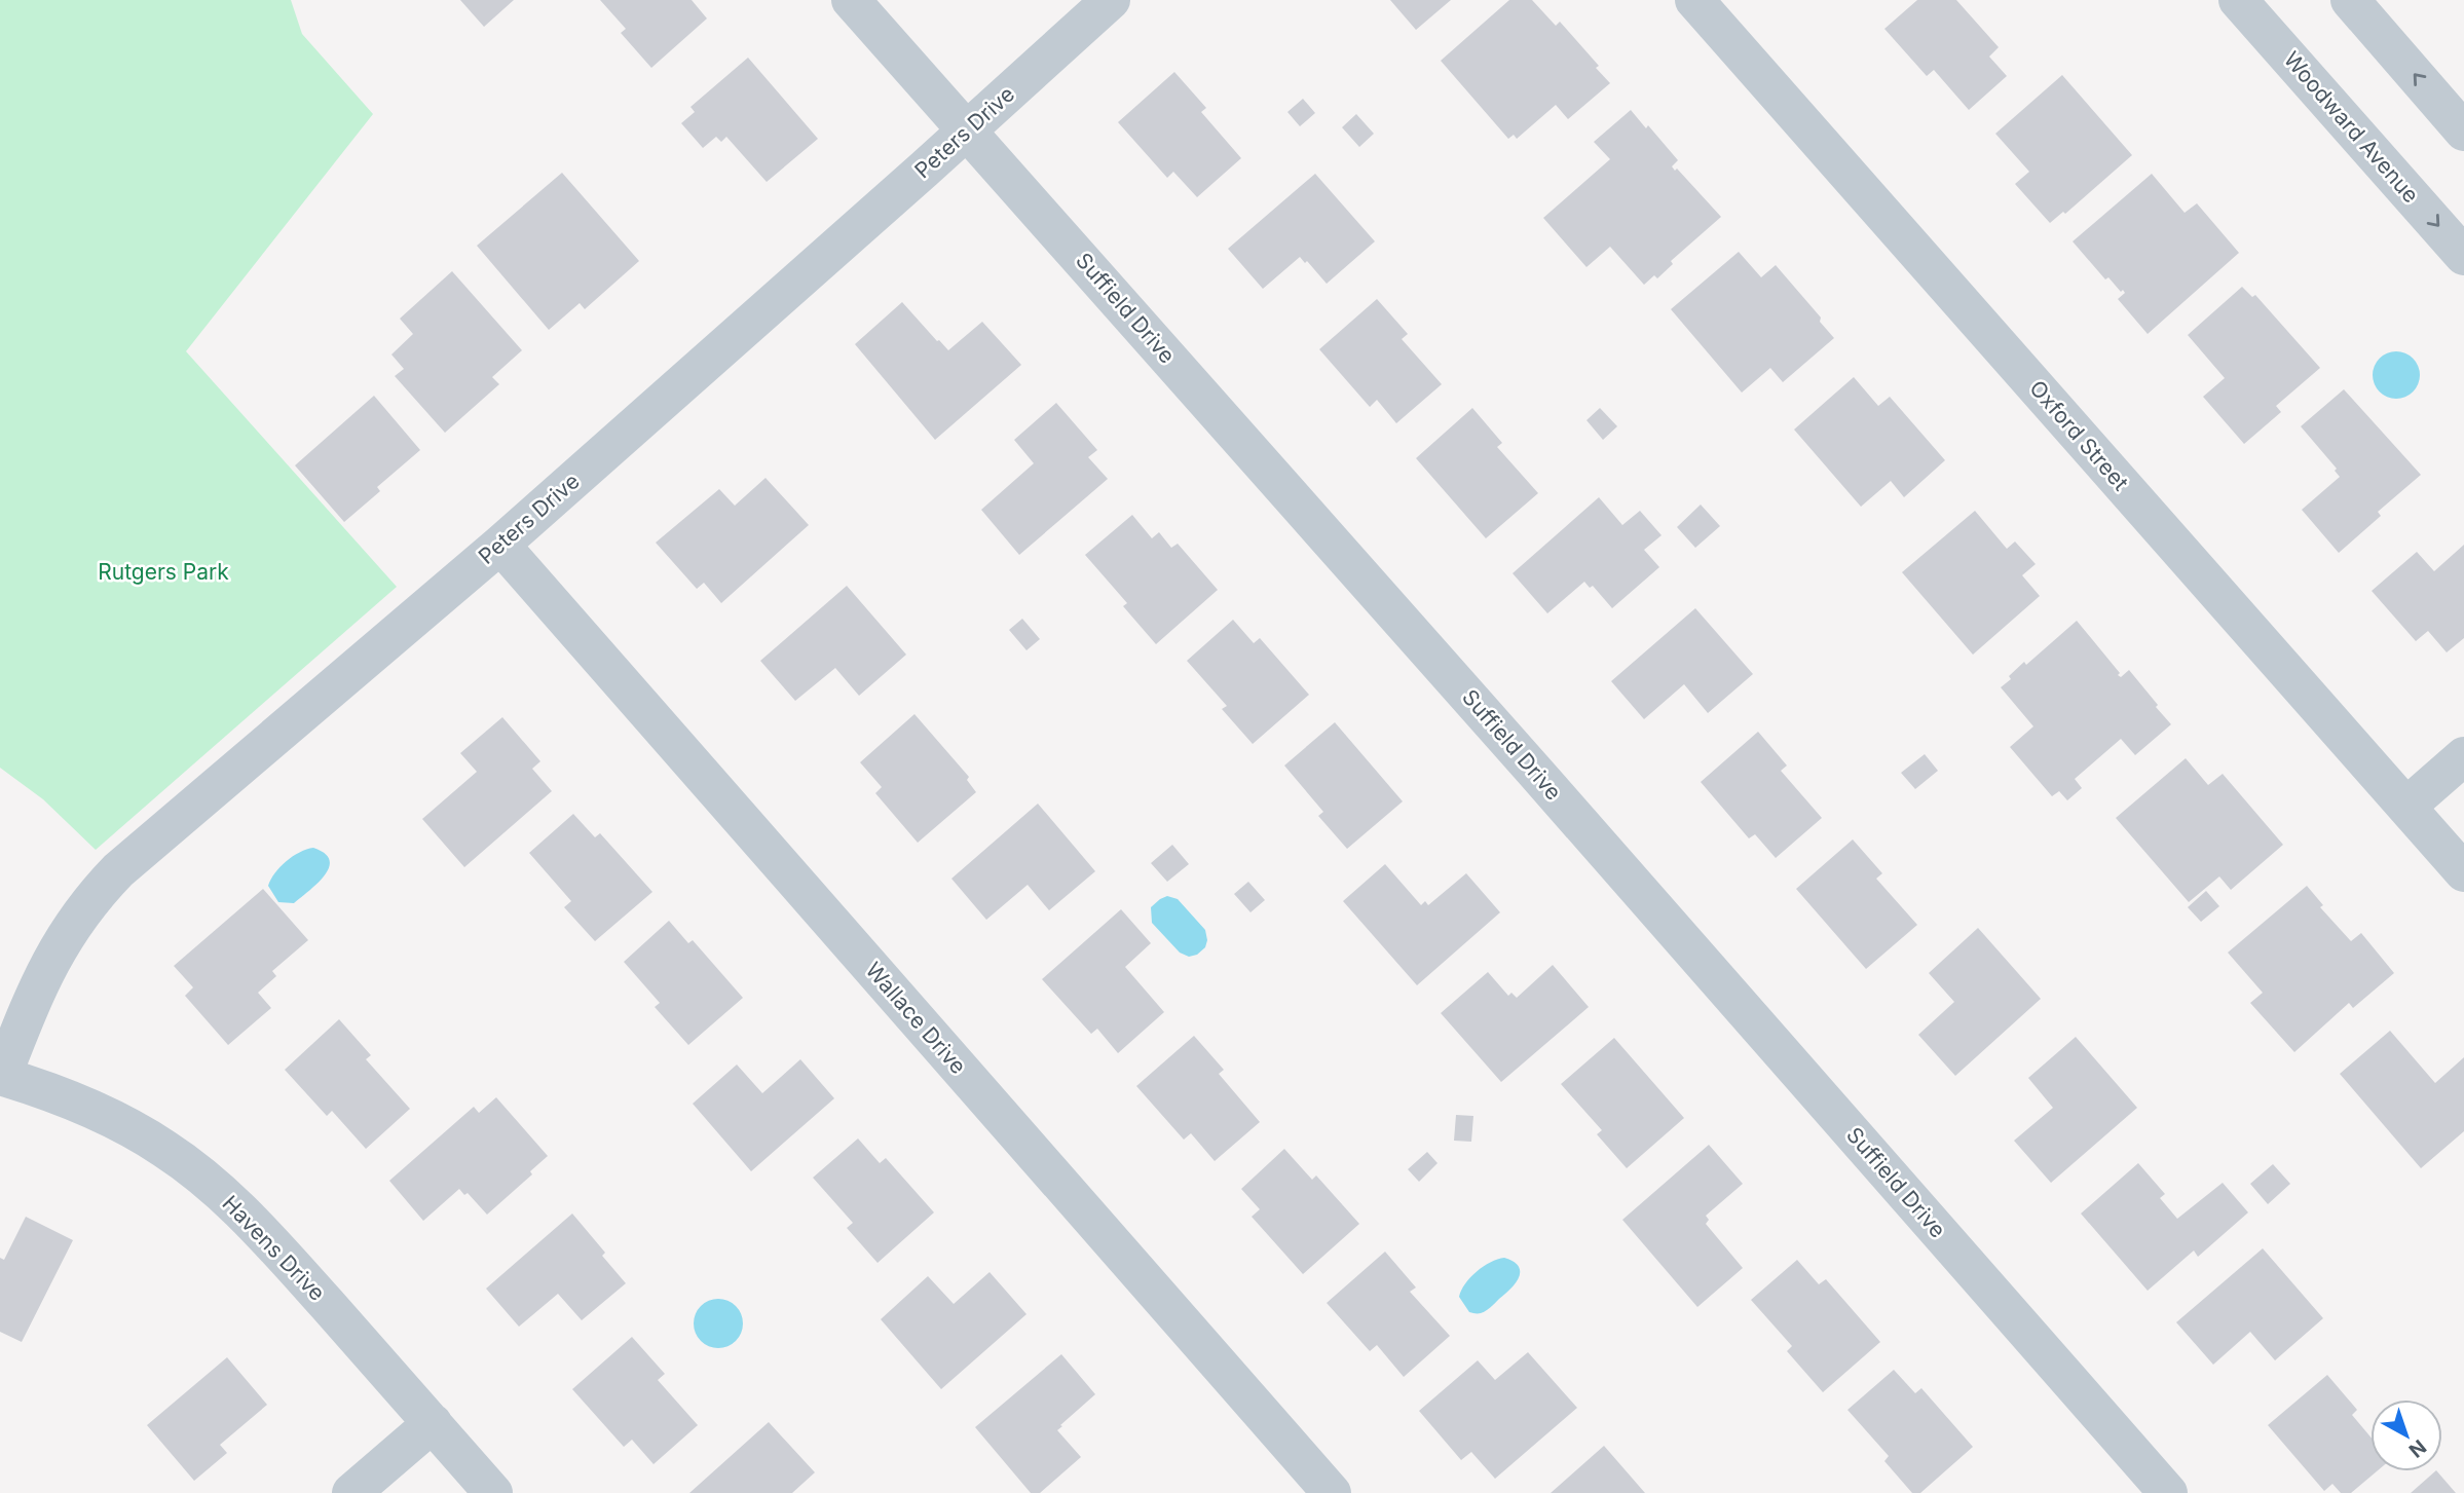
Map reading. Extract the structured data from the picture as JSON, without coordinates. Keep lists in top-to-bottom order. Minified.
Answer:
{"streets":{"street":["Woodward Avenue","Peters Drive","Suffield Drive","Oxford Street","Wallace Drive","Havens Drive"]},"crossings":[["Peters Drive","Suffield Drive"],["Peters Drive","Wallace Drive"],["Peters Drive","Havens Drive"]],"parks":["Rutgers Park"],"north":"bottom right"}
